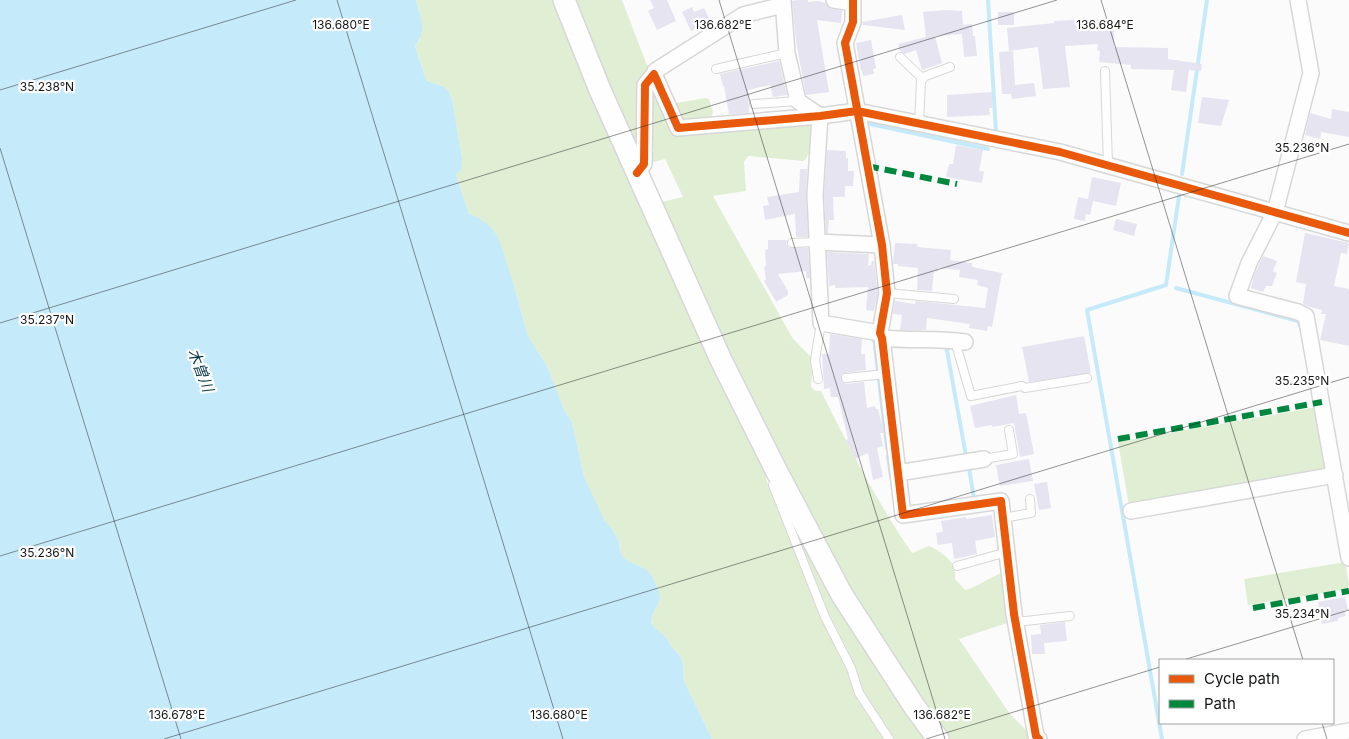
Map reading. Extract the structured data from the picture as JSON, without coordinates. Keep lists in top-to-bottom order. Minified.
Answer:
{"water":["木曽川"],"legend":["Cycle path","Path"],"coordinates":["136.680°E","136.682°E","136.684°E","35.238°N","35.236°N","35.237°N","35.235°N","35.234°N","136.678°E"]}
